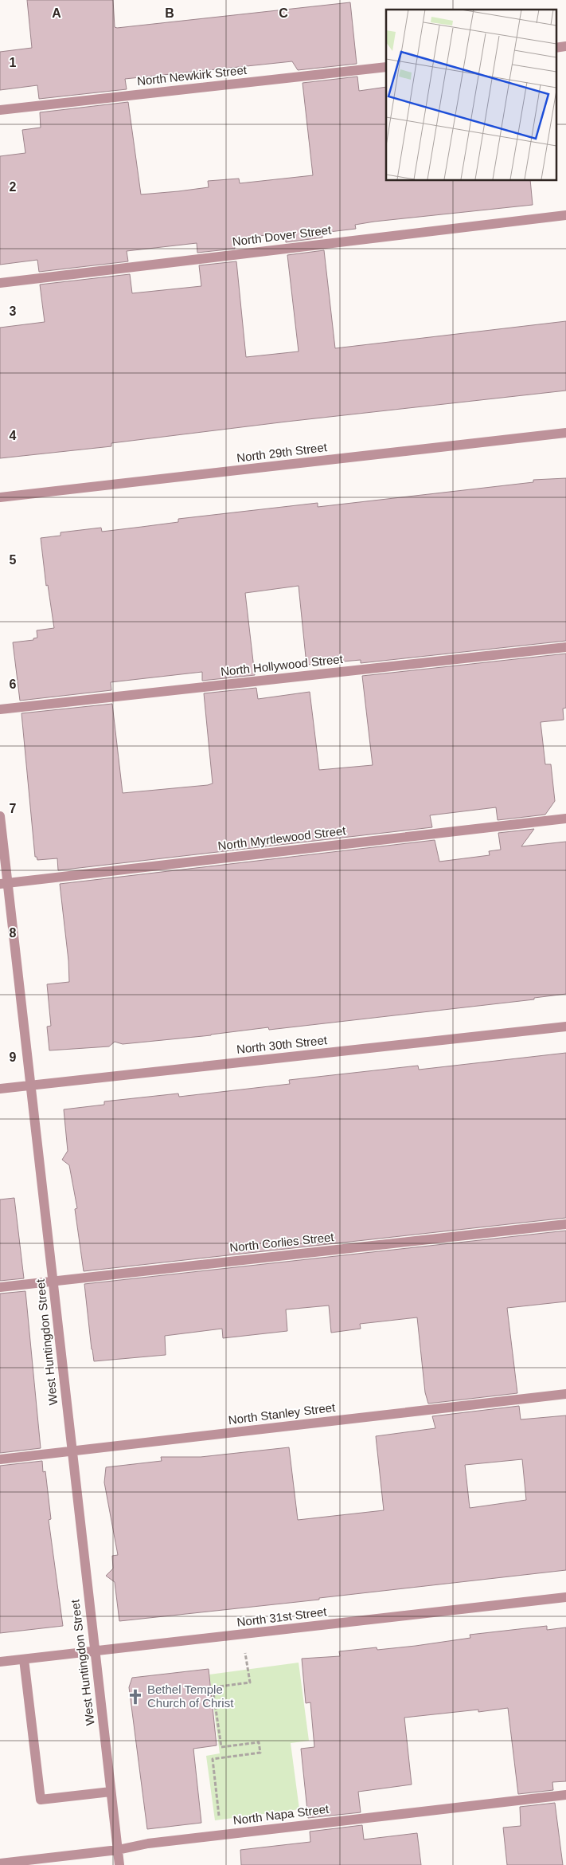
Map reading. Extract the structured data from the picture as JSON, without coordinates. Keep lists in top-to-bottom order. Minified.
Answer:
{"streets":{"street":["North Newkirk Street","North Dover Street","North 29th Street","North Hollywood Street","North Myrtlewood Street","North 30th Street","North Corlies Street","West Huntingdon Street","North Stanley Street","North 31st Street","North Napa Street"]},"crossings":[["North Myrtlewood Street","West Huntingdon Street"],["North 30th Street","West Huntingdon Street"],["North Corlies Street","West Huntingdon Street"],["West Huntingdon Street","North Stanley Street"],["West Huntingdon Street","North 31st Street"],["West Huntingdon Street","North Napa Street"]],"places":{"church":["Bethel Temple Church of Christ"]},"grid":{"columns":["A","B","C"],"rows":["1","2","3","4","5","6","7","8","9"]}}
